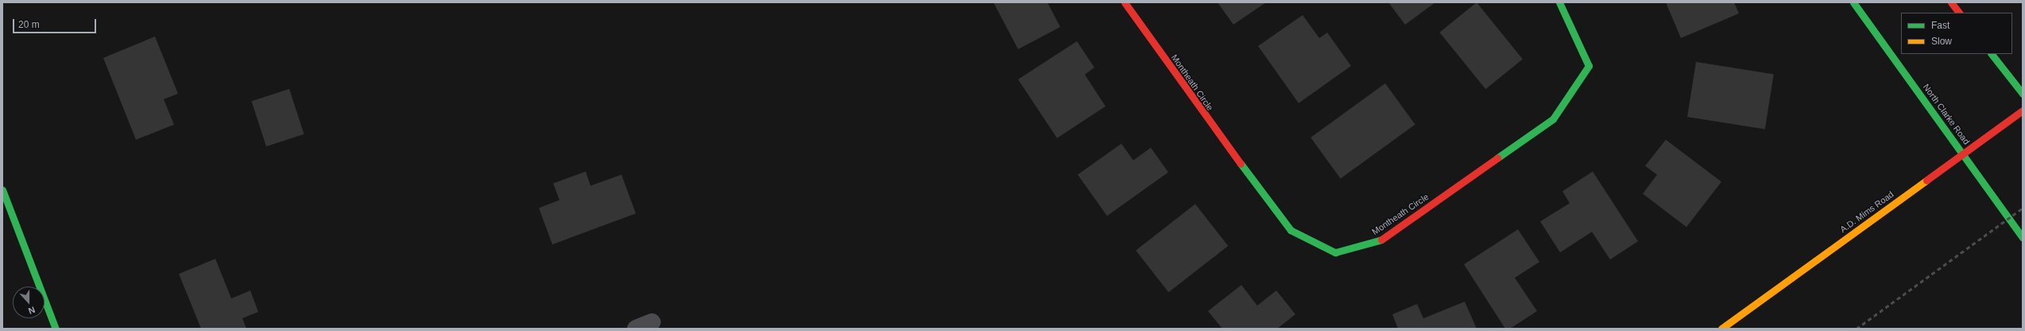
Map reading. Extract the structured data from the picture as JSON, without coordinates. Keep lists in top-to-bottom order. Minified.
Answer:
{"streets":{"street":["Montheath Circle","North Clarke Road","A.D. Mims Road"]},"crossings":[["North Clarke Road","A.D. Mims Road"]],"legend":["Fast","Slow"],"scale_bar":"20 m","north":"bottom"}
